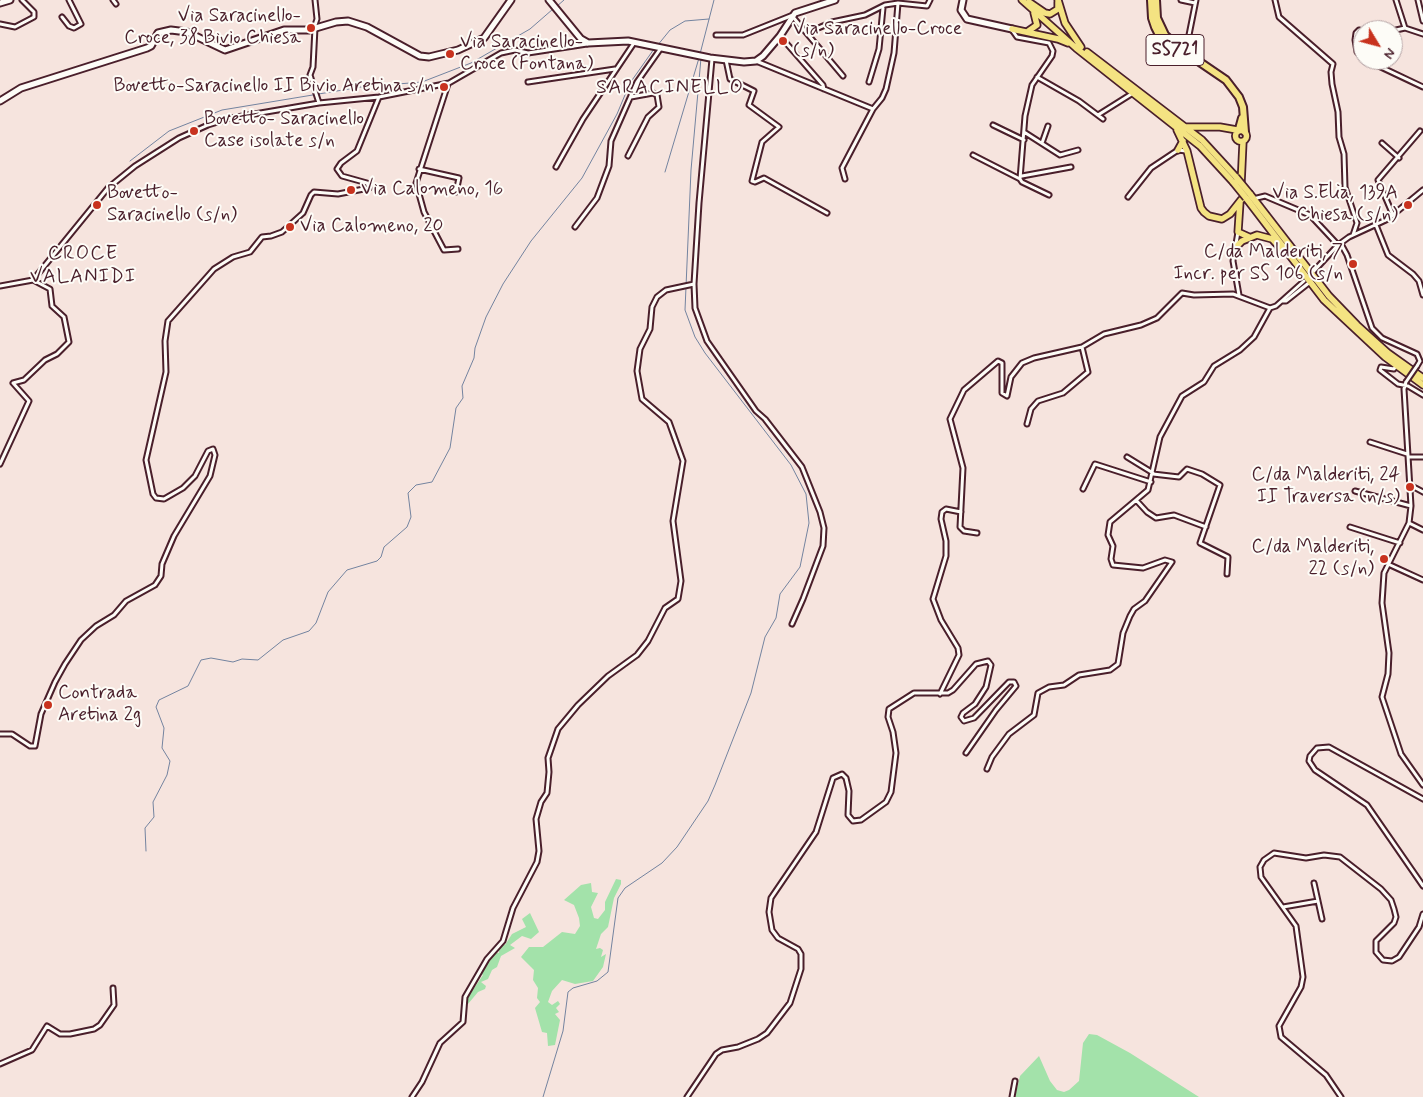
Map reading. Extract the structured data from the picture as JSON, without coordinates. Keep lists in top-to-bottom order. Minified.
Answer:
{"streets":{"highway":["SS721"]},"districts":["SARACINELLO","CROCE VALANIDI"],"places":["Via Saracinello- Croce, 38 Bivio Chiesa","Via Saracinello-Croce (s/n)","Via Saracinello- Croce (Fontana)","Bovetto-Saracinello II Bivio Aretina s/n","Bovetto- Saracinello Case isolate s/n","Via Calomeno, 16","Bovetto- Saracinello (s/n)","Via S.Elia, 139A Chiesa (s/n)","Via Calomeno, 20","C/da Malderiti, 7 Incr. per SS 106 (s/n","C/da Malderiti, 24 II Traversa (n/s)","C/da Malderiti, 22 (s/n)","Contrada Aretina 2g"],"north":"bottom right"}
